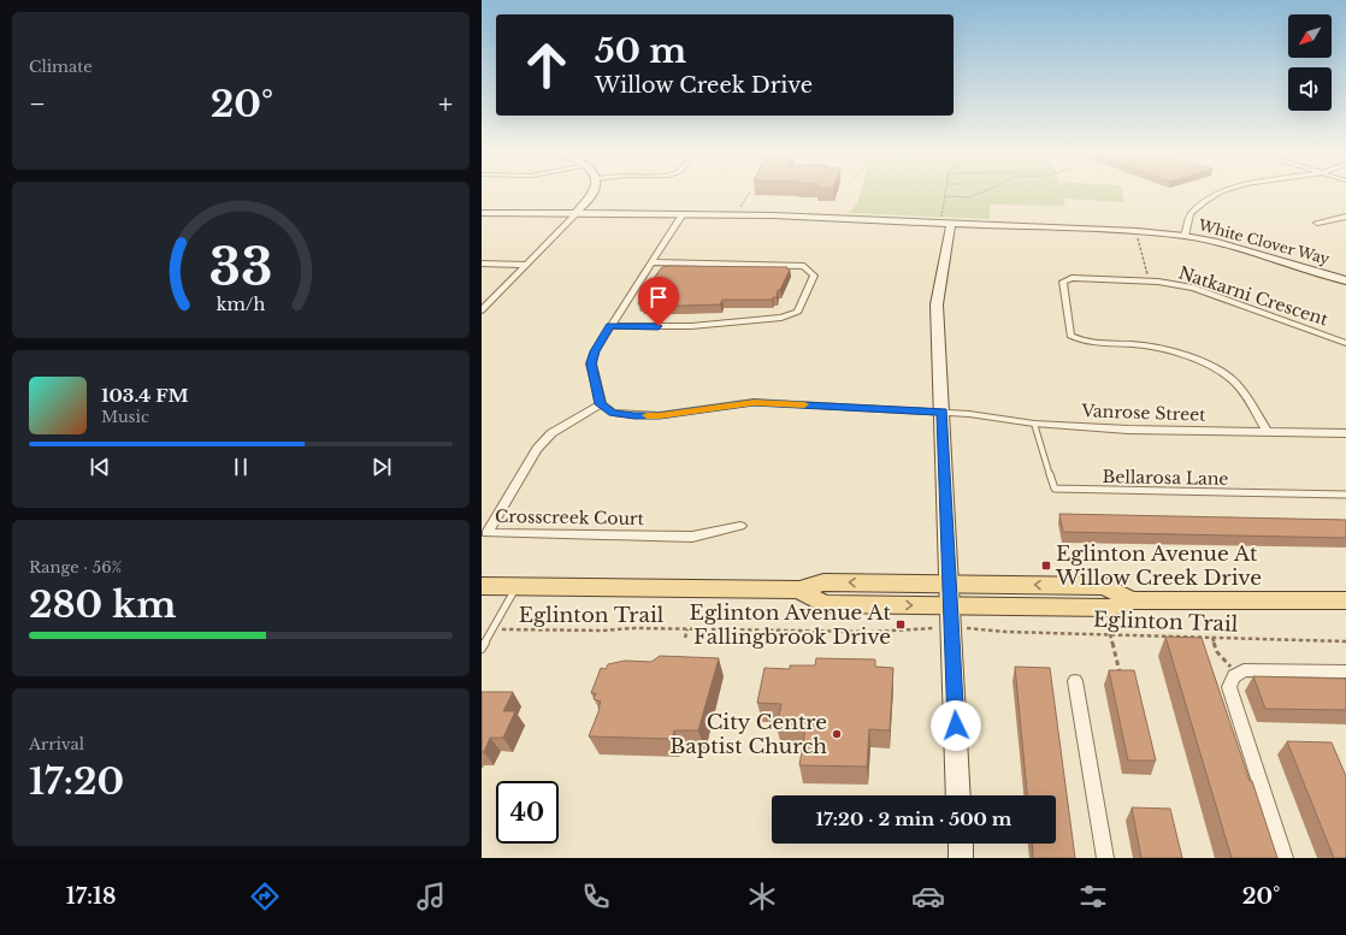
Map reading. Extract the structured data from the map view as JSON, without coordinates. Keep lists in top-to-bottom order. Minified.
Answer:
{"streets":{"street":["White Clover Way","Natkarni Crescent","Vanrose Street","Crosscreek Court"],"lane":["Bellarosa Lane"],"path":["Eglinton Trail"]},"crossings":[["Natkarni Crescent","Vanrose Street"],["Vanrose Street","Bellarosa Lane"],["Vanrose Street","Crosscreek Court"]],"places":{"transit":["Eglinton Avenue At Willow Creek Drive","Eglinton Avenue At Fallingbrook Drive"],"other":["City Centre Baptist Church"]},"north":"bottom left","page":{"tile":["Climate",["Range · 56%","280 km"],["Arrival","17:20"]],"turn":["50 m","Willow Creek Drive"],"heat":["−","20°","+"],"song":["103.4 FM","Music"],"limit":"40","trip":"17:20 · 2 min · 500 m","tabs":["17:18","20°"],"gauge":["33","km/h"]}}
